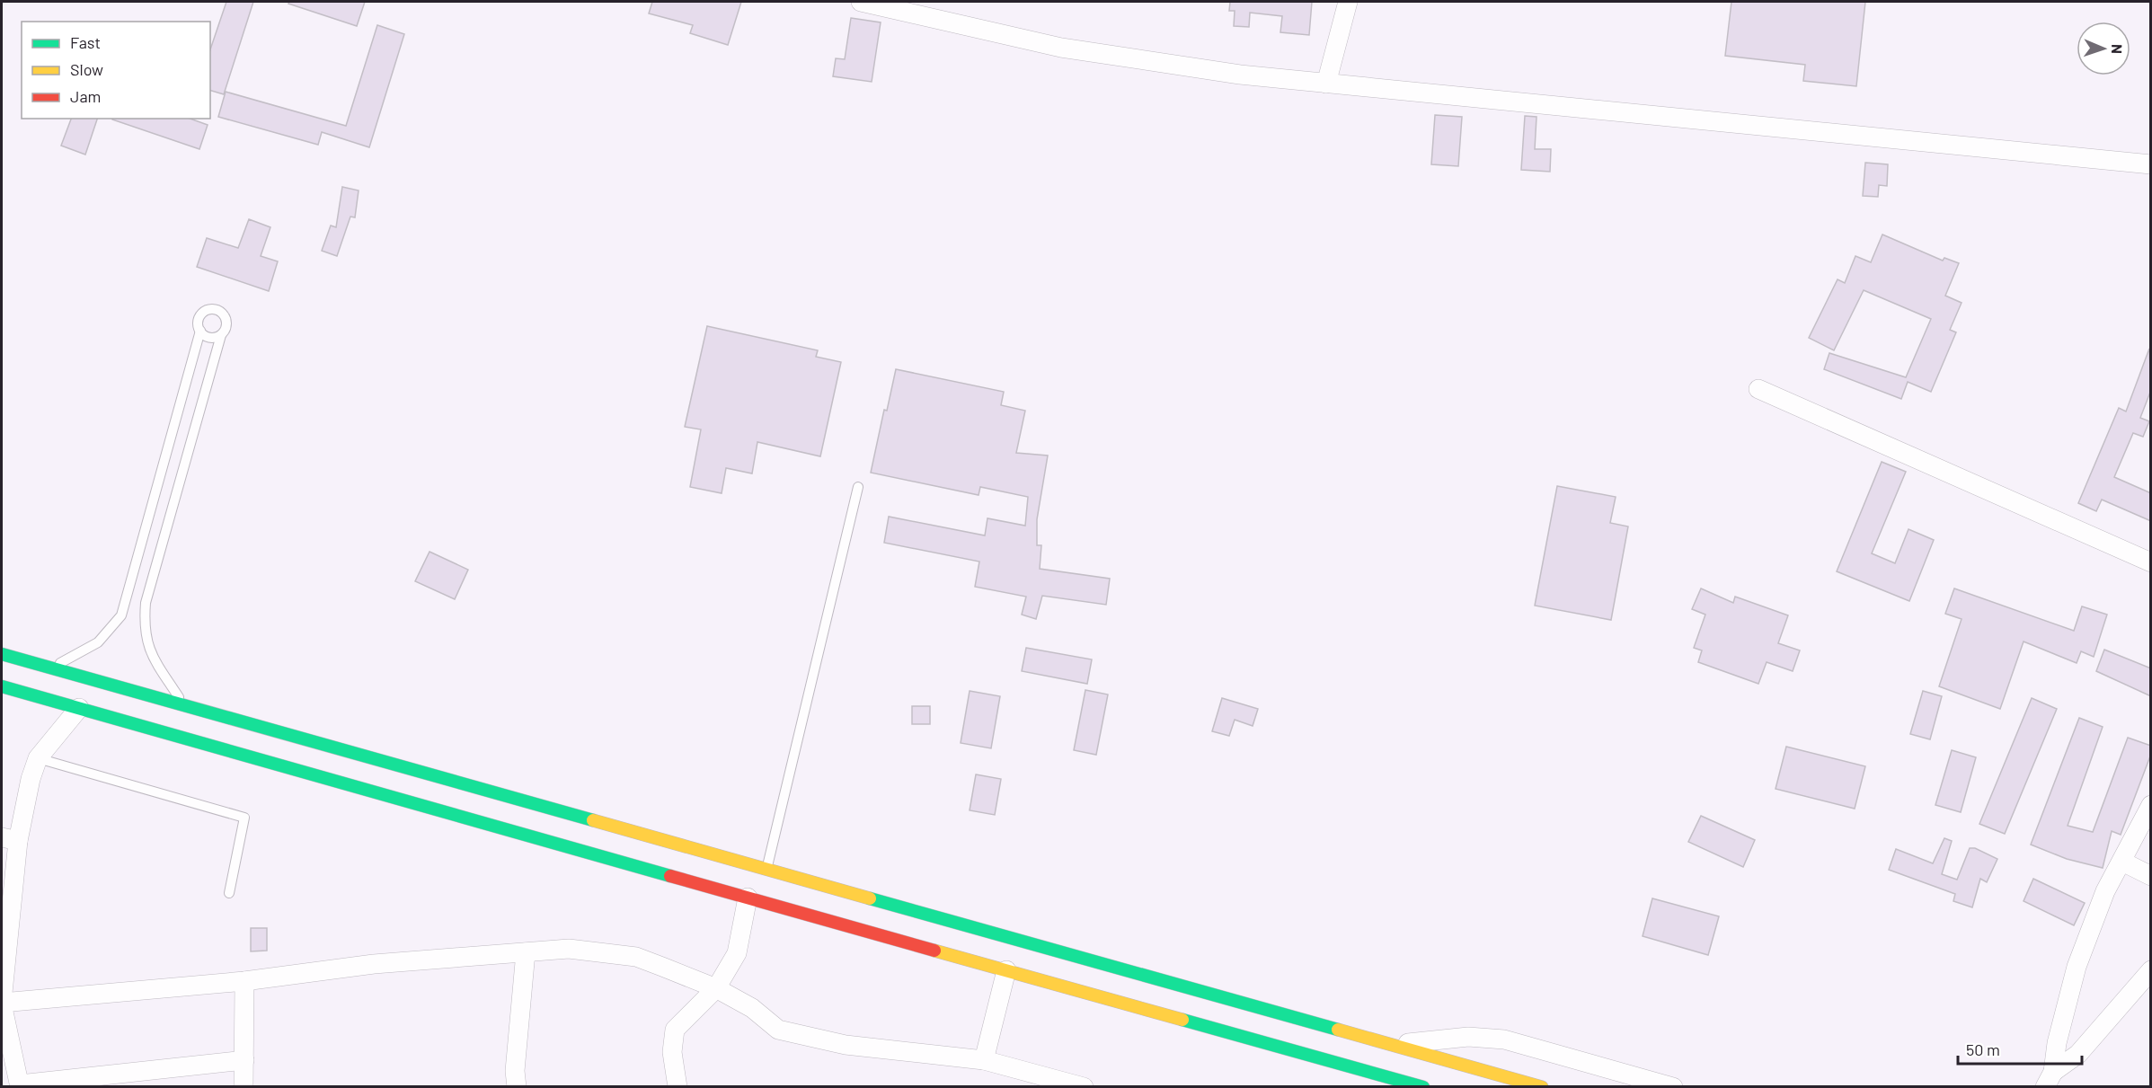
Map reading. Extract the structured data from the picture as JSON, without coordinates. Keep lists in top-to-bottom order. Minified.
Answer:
{"legend":["Fast","Slow","Jam"],"scale_bar":"50 m","north":"right"}
